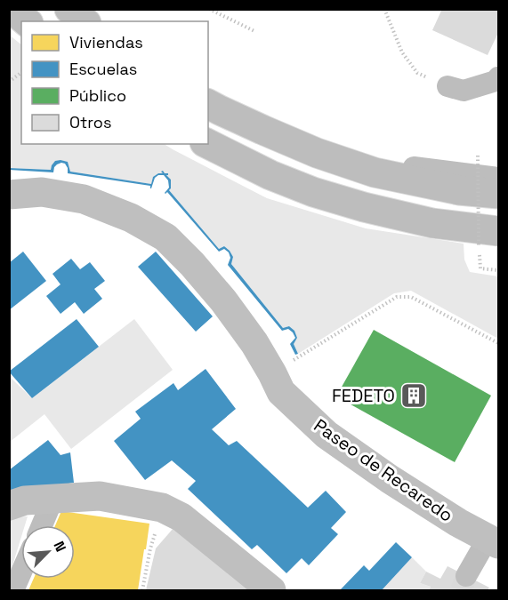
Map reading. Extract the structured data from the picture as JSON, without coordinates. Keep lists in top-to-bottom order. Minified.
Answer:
{"streets":{"street":["Paseo de Recaredo"]},"places":{"building":["FEDETO"]},"legend":["Viviendas","Escuelas","Público","Otros"],"north":"top right"}
